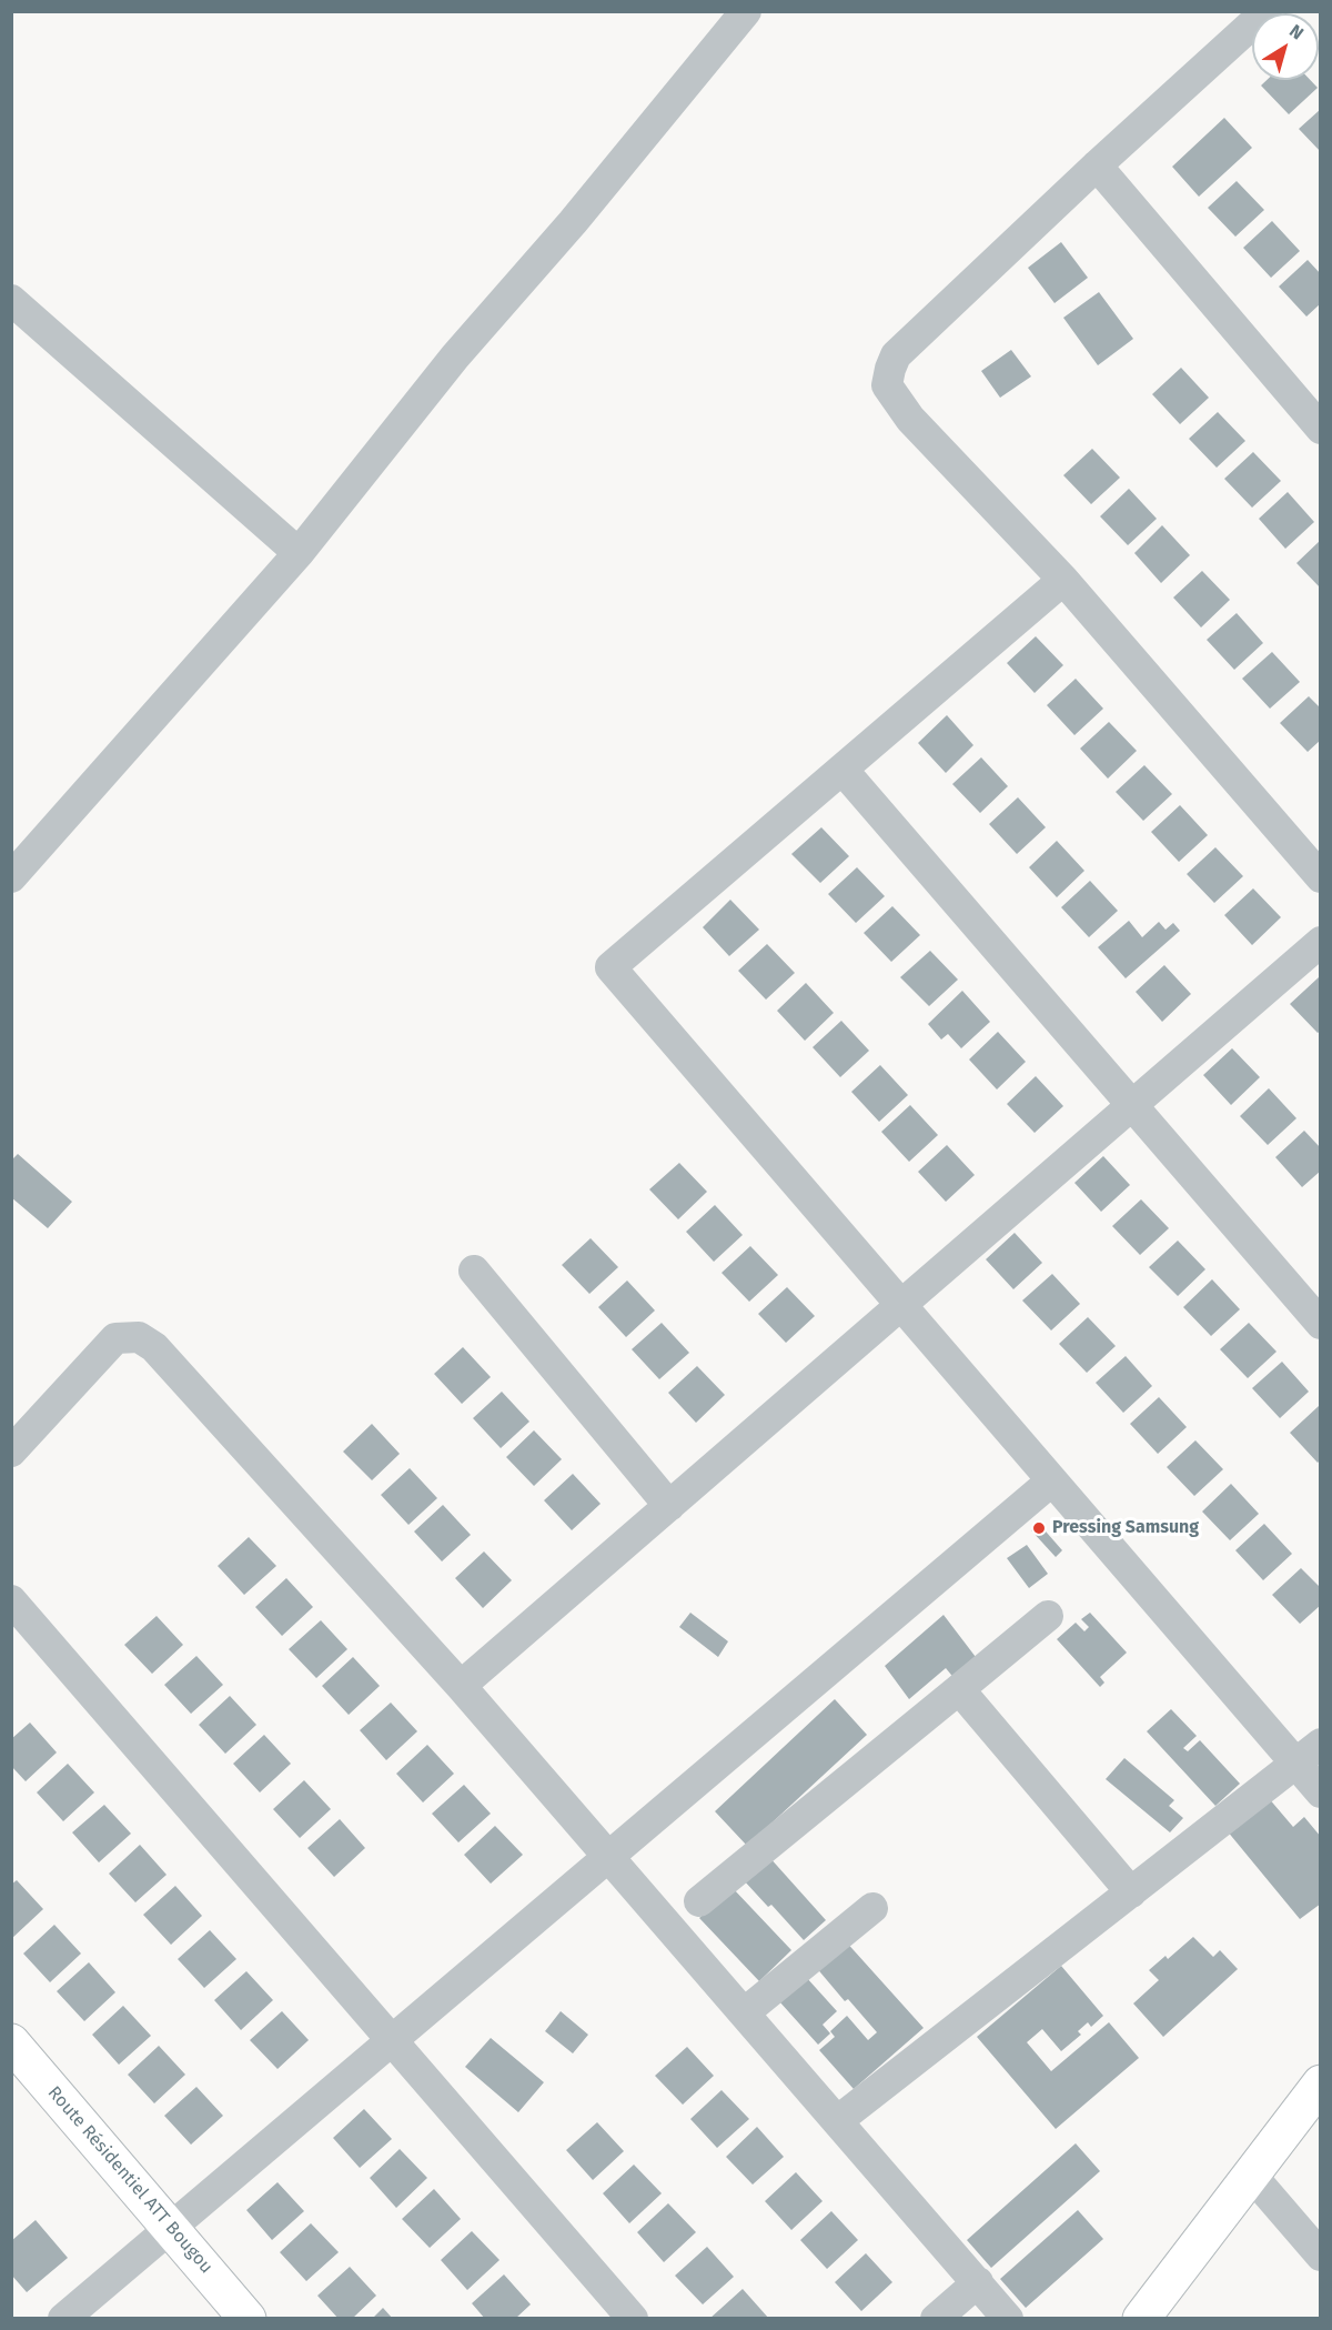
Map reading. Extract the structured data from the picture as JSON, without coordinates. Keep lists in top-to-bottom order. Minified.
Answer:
{"streets":{"street":["Route Résidentiel ATT Bougou"]},"places":["Pressing Samsung"],"north":"top right"}
